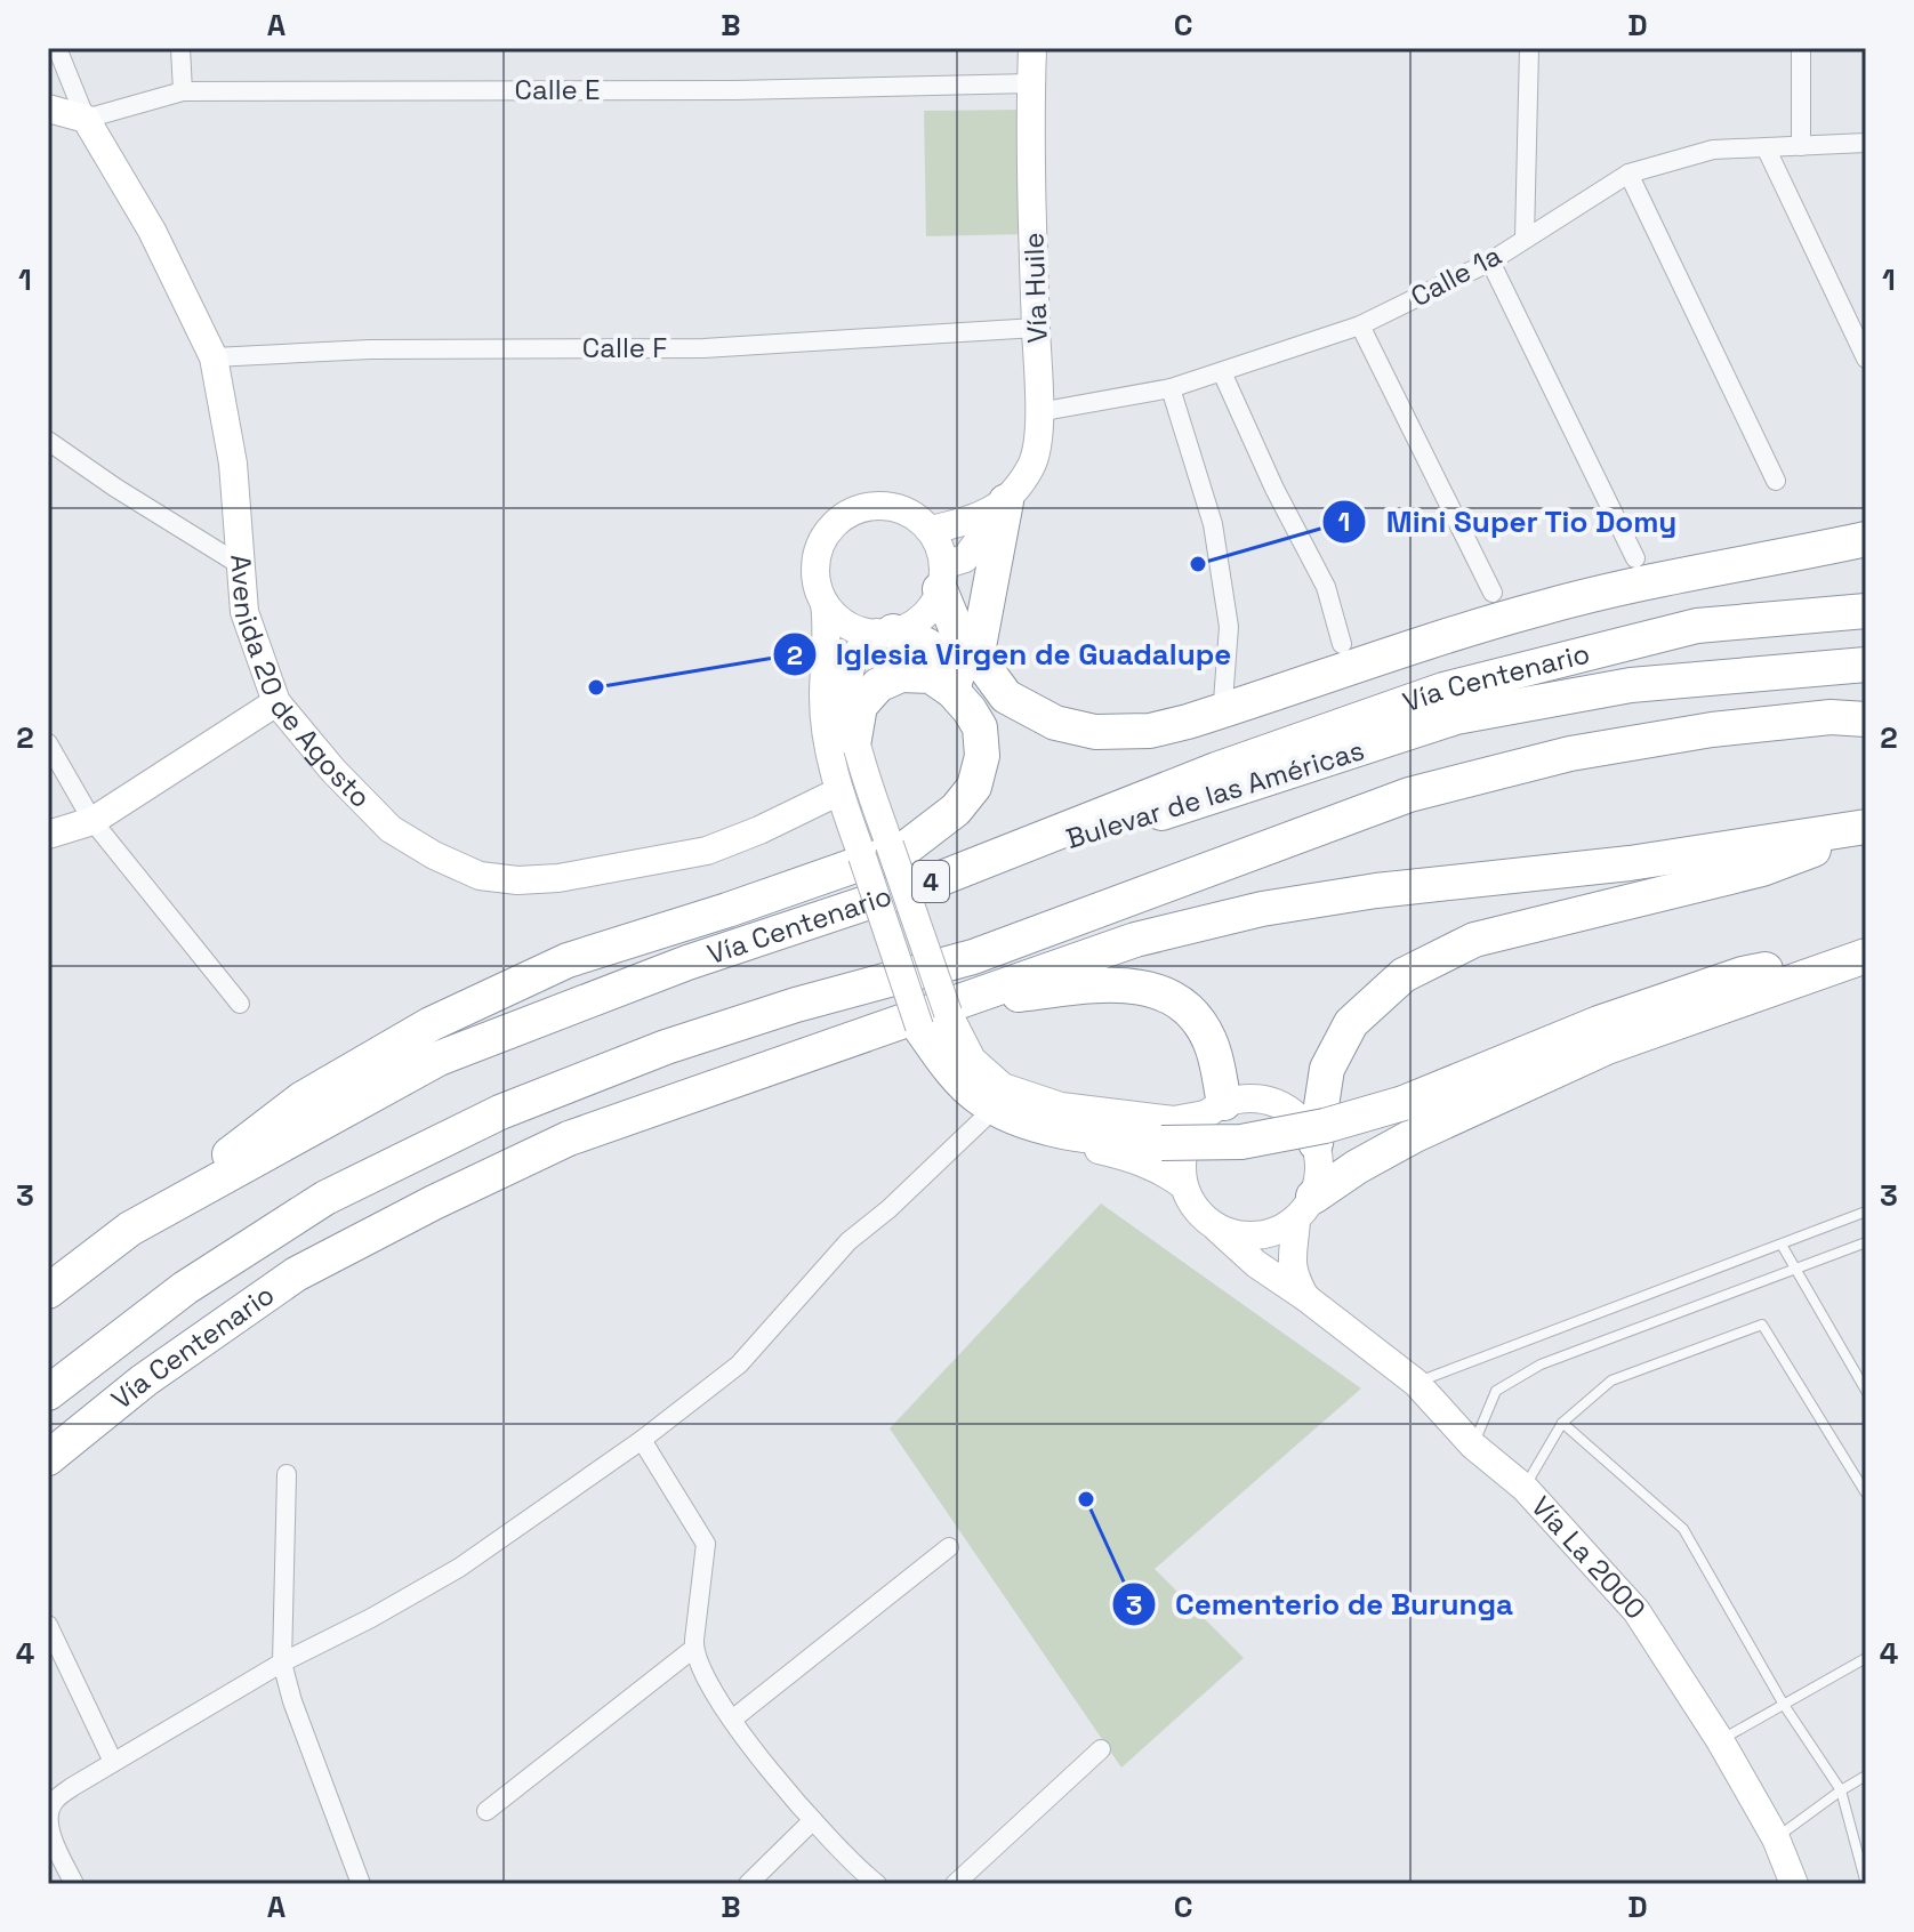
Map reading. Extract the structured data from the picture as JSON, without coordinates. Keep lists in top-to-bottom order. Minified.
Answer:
{"streets":{"highway":["Vía Centenario","Bulevar de las Américas","4"],"street":["Calle E","Calle 1a","Vía Huile","Calle F","Avenida 20 de Agosto","Vía La 2000"]},"crossings":[["Calle E","Vía Huile"],["Calle E","Avenida 20 de Agosto"],["Calle 1a","Vía Huile"],["Vía Huile","Calle F"],["Calle F","Avenida 20 de Agosto"],["Vía Centenario","Bulevar de las Américas"]],"places":["Mini Super Tio Domy","Iglesia Virgen de Guadalupe","Cementerio de Burunga"],"grid":{"columns":["A","B","C","D"],"rows":["1","2","3","4"]}}
